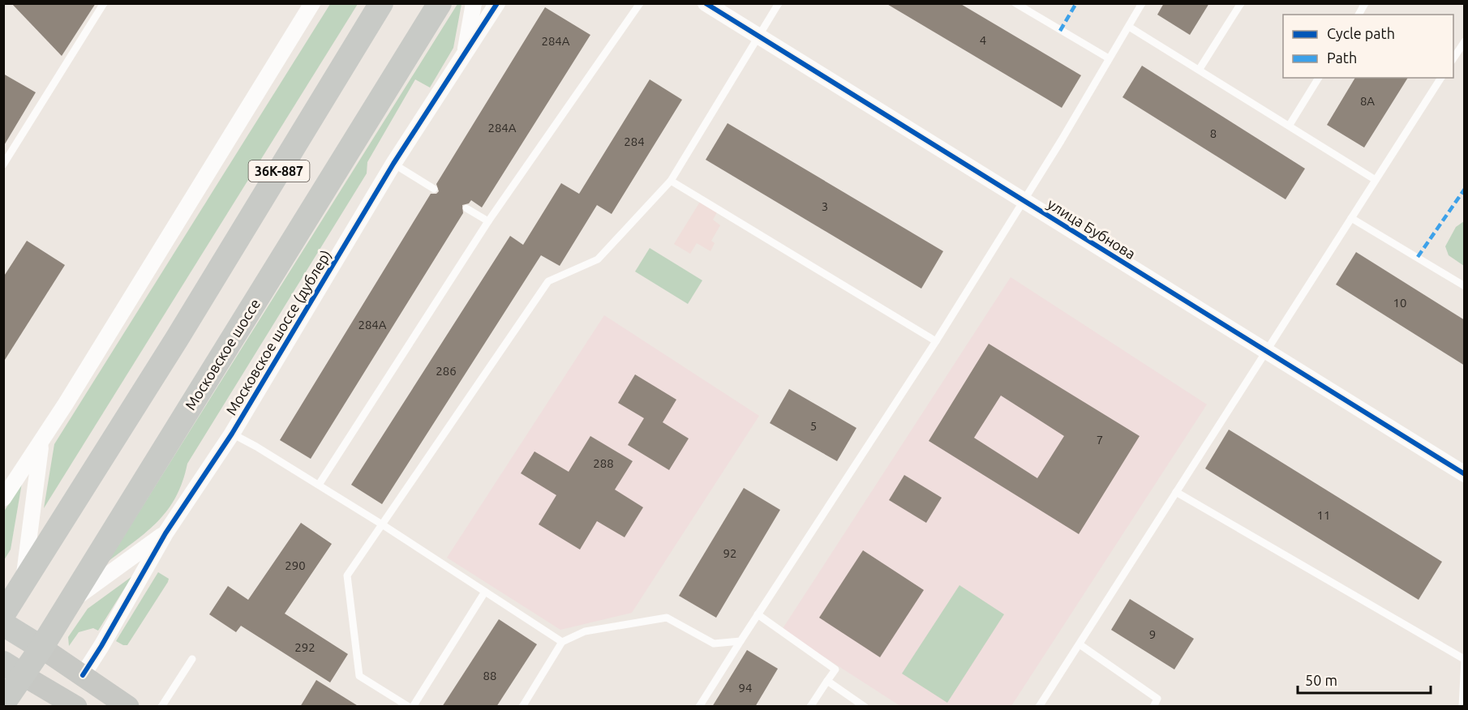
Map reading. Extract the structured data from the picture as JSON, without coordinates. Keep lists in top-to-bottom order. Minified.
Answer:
{"streets":{"main road":["36К-887","Московское шоссе"],"street":["улица Бубнова","Московское шоссе (дублер)"]},"house_numbers":["4","284А","8А","284А","8","284","3","10","284А","286","5","7","288","11","92","290","9","292","88","94"],"legend":["Cycle path","Path"],"scale_bar":"50 m"}
